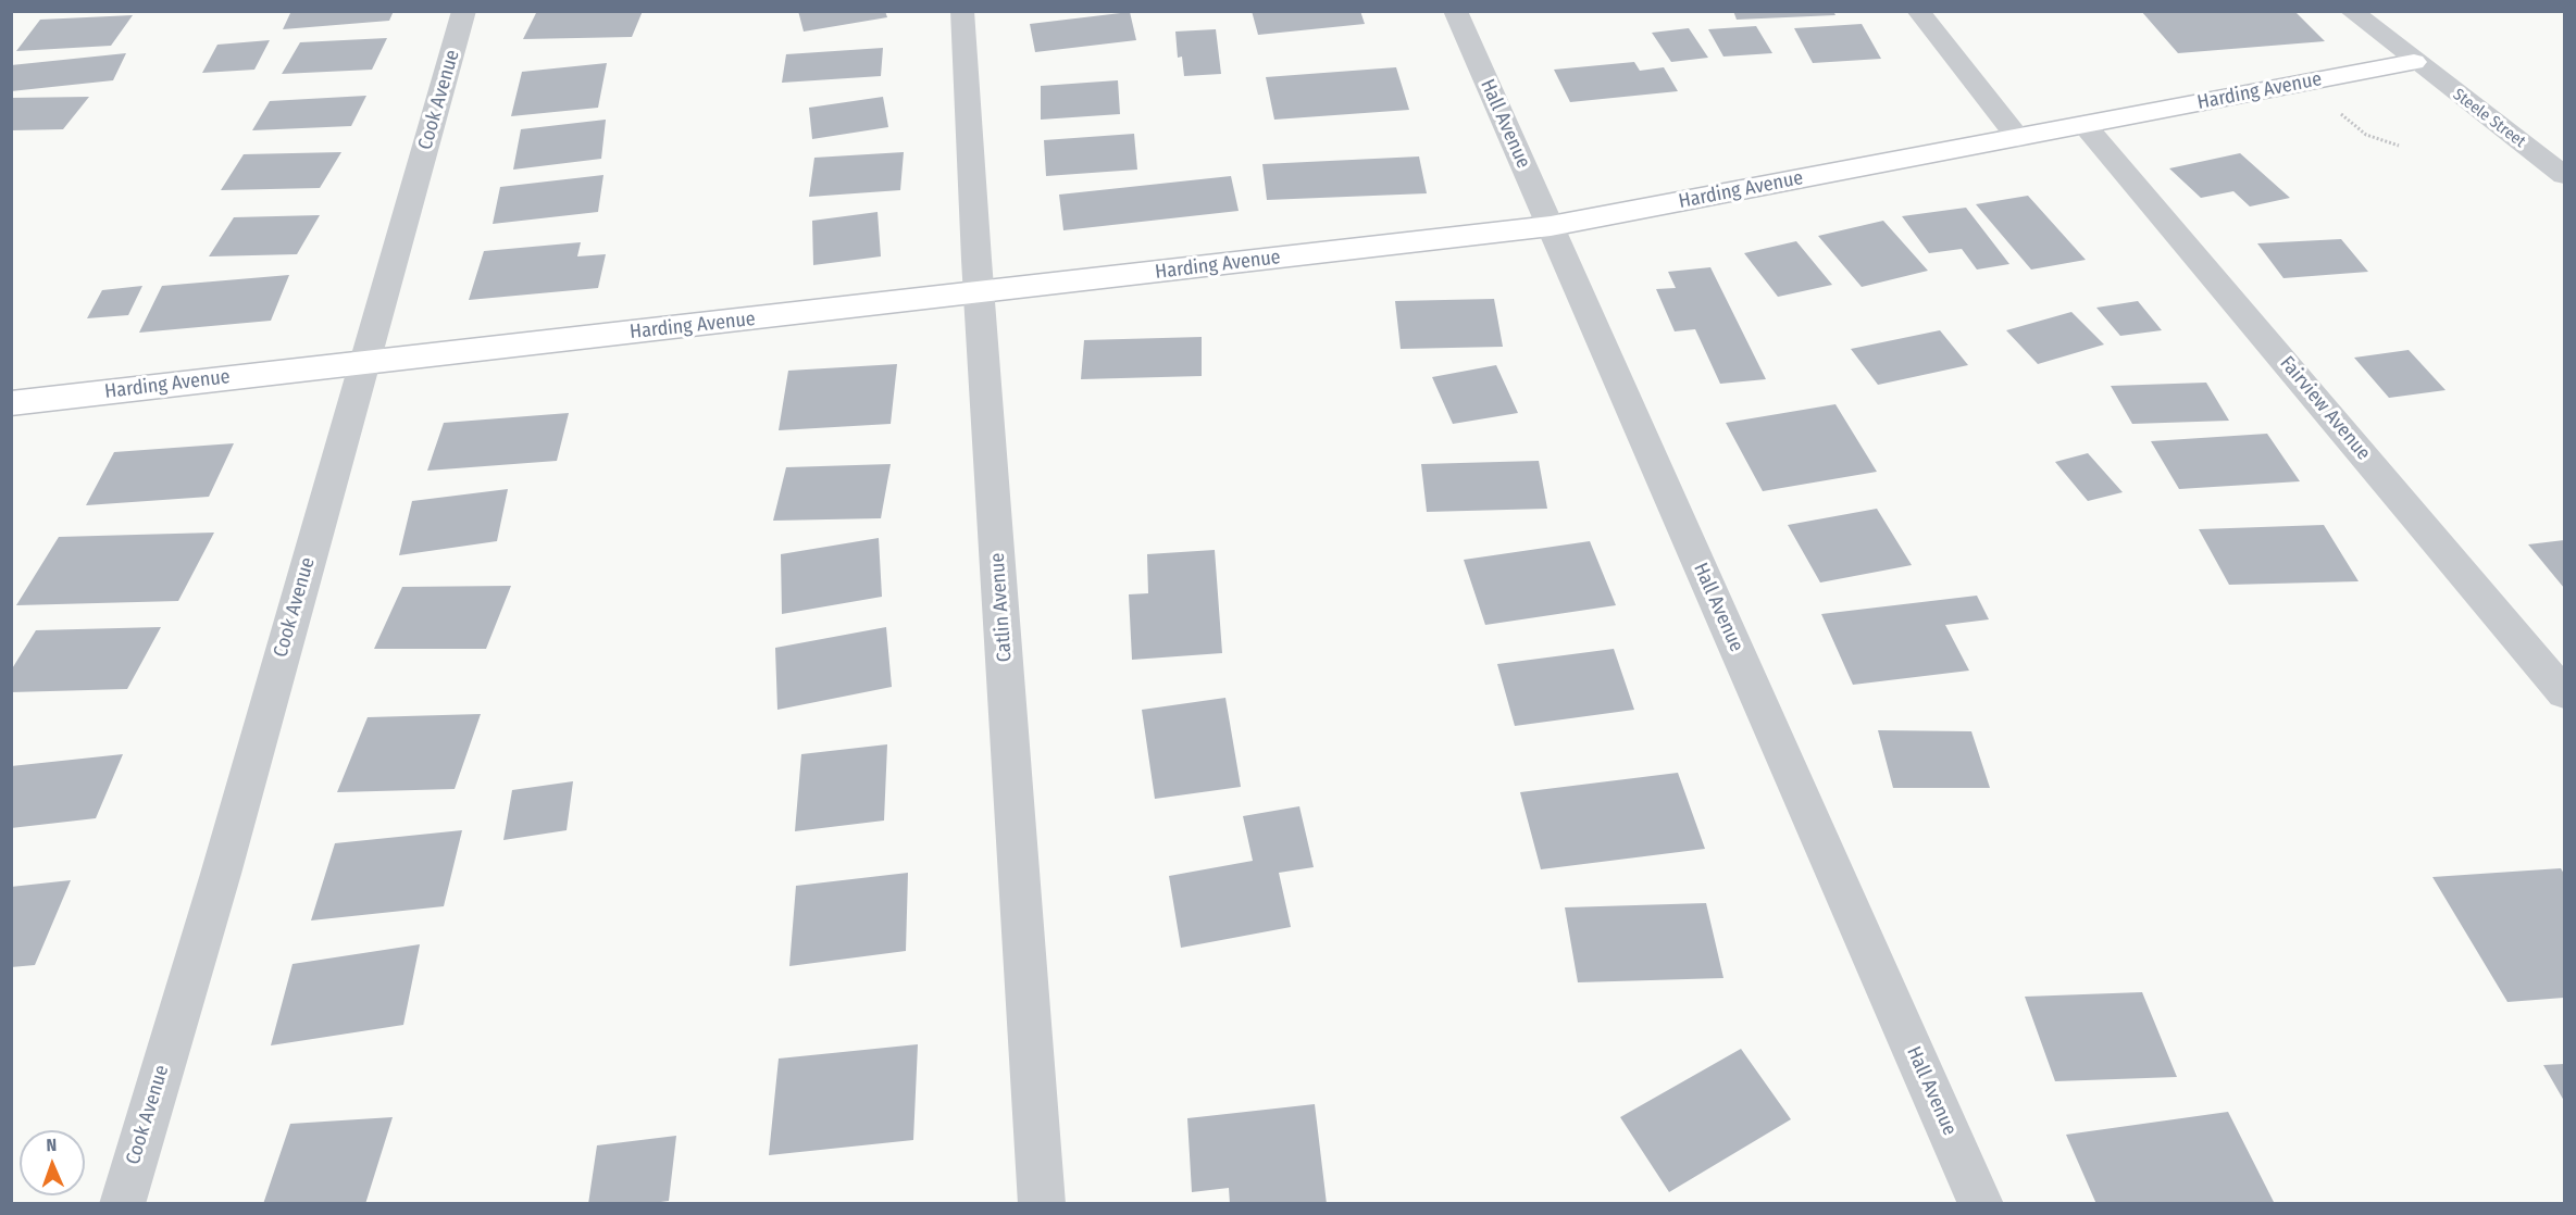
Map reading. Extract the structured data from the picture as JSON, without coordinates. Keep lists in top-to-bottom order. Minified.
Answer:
{"streets":{"street":["Harding Avenue","Cook Avenue","Steele Street","Hall Avenue","Fairview Avenue","Catlin Avenue"]},"crossings":[["Harding Avenue","Cook Avenue"],["Harding Avenue","Steele Street"],["Harding Avenue","Hall Avenue"],["Harding Avenue","Fairview Avenue"],["Harding Avenue","Catlin Avenue"]],"north":"top"}
